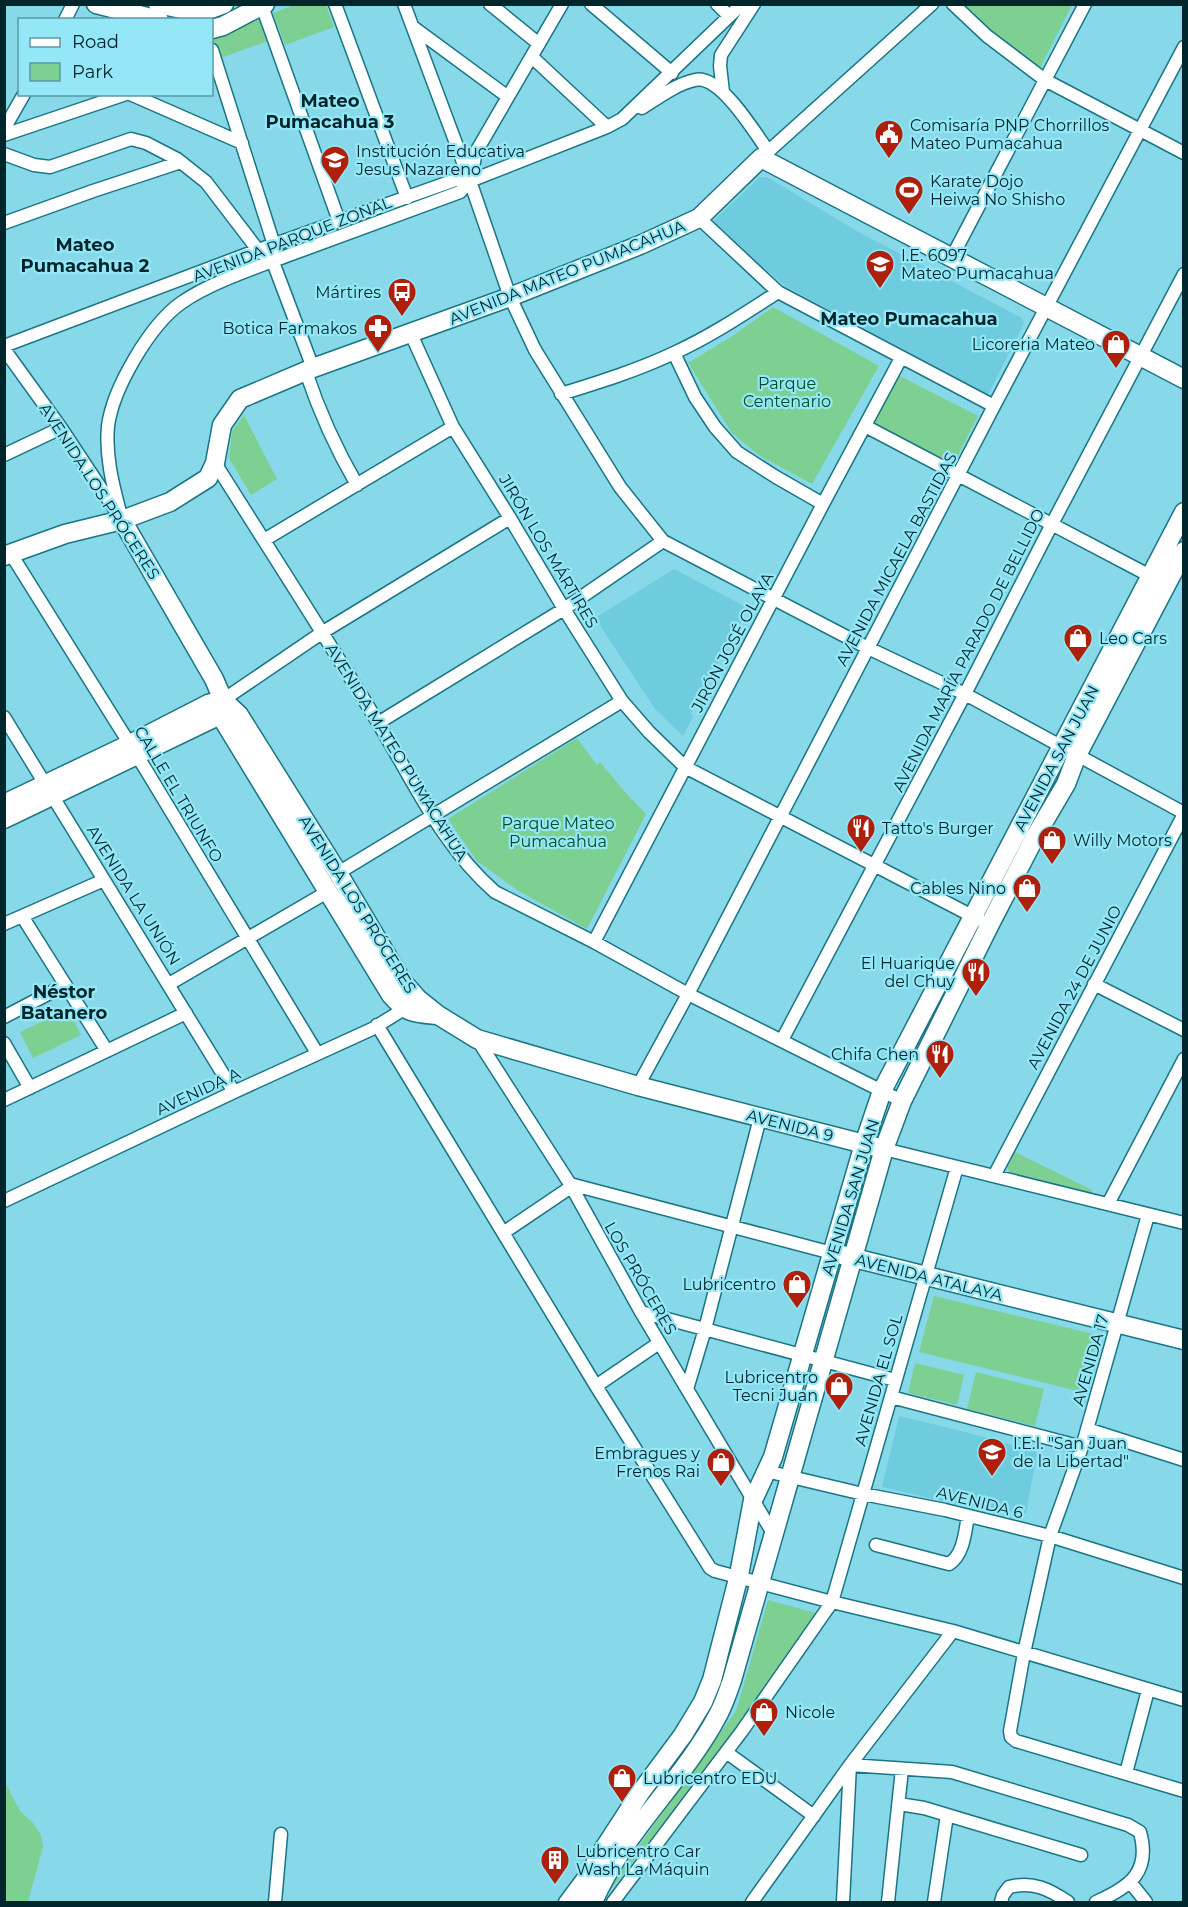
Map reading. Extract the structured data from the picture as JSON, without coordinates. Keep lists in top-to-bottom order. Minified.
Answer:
{"streets":{"street":["AVENIDA PARQUE ZONAL","AVENIDA MATEO PUMACAHUA","AVENIDA LOS PRÓCERES","JIRÓN LOS MÁRTIRES","AVENIDA MICAELA BASTIDAS","JIRÓN JOSÉ OLAYA","AVENIDA MARÍA PARADO DE BELLIDO","AVENIDA SAN JUAN","CALLE EL TRIUNFO","AVENIDA LA UNIÓN","AVENIDA 24 DE JUNIO","AVENIDA A","AVENIDA 9","AVENIDA ATALAYA","LOS PRÓCERES","AVENIDA 17","AVENIDA EL SOL","AVENIDA 6"]},"crossings":[["AVENIDA PARQUE ZONAL","AVENIDA LOS PRÓCERES"],["AVENIDA MATEO PUMACAHUA","JIRÓN LOS MÁRTIRES"],["AVENIDA MATEO PUMACAHUA","AVENIDA MICAELA BASTIDAS"],["AVENIDA MATEO PUMACAHUA","JIRÓN JOSÉ OLAYA"],["AVENIDA MATEO PUMACAHUA","AVENIDA MARÍA PARADO DE BELLIDO"],["AVENIDA MATEO PUMACAHUA","AVENIDA SAN JUAN"],["AVENIDA LOS PRÓCERES","AVENIDA A"],["AVENIDA LOS PRÓCERES","AVENIDA 9"],["JIRÓN LOS MÁRTIRES","AVENIDA MICAELA BASTIDAS"],["JIRÓN LOS MÁRTIRES","JIRÓN JOSÉ OLAYA"],["JIRÓN LOS MÁRTIRES","AVENIDA MARÍA PARADO DE BELLIDO"],["JIRÓN LOS MÁRTIRES","AVENIDA SAN JUAN"],["AVENIDA MICAELA BASTIDAS","AVENIDA 9"],["AVENIDA SAN JUAN","AVENIDA 9"],["AVENIDA SAN JUAN","AVENIDA ATALAYA"],["AVENIDA SAN JUAN","LOS PRÓCERES"],["AVENIDA SAN JUAN","AVENIDA 6"],["CALLE EL TRIUNFO","AVENIDA A"],["AVENIDA LA UNIÓN","AVENIDA A"],["AVENIDA 24 DE JUNIO","AVENIDA 9"],["AVENIDA 9","LOS PRÓCERES"],["AVENIDA 9","AVENIDA 17"],["AVENIDA 9","AVENIDA EL SOL"],["AVENIDA ATALAYA","LOS PRÓCERES"],["AVENIDA ATALAYA","AVENIDA 17"],["AVENIDA ATALAYA","AVENIDA EL SOL"],["AVENIDA 17","AVENIDA 6"],["AVENIDA EL SOL","AVENIDA 6"]],"districts":["Mateo Pumacahua 3","Mateo Pumacahua 2","Mateo Pumacahua","Néstor Batanero"],"parks":["Parque Centenario","Parque Mateo Pumacahua"],"places":{"public building":["Comisaría PNP Chorrillos Mateo Pumacahua"],"school or university":["Institución Educativa Jesus Nazareno","I.E. 6097 Mateo Pumacahua","I.E.I. \"San Juan de la Libertad\""],"sports":["Karate Dojo Heiwa No Shisho"],"bus stop":["Mártires"],"pharmacy":["Botica Farmakos"],"shop":["Licoreria Mateo","Leo Cars","Willy Motors","Cables Nino","Lubricentro","Lubricentro Tecni Juan","Embragues y Frenos Rai","Nicole","Lubricentro EDU"],"restaurant":["Tatto's Burger","El Huarique del Chuy","Chifa Chen"],"building":["Lubricentro Car Wash La Máquin"]},"legend":["Road","Park"]}
